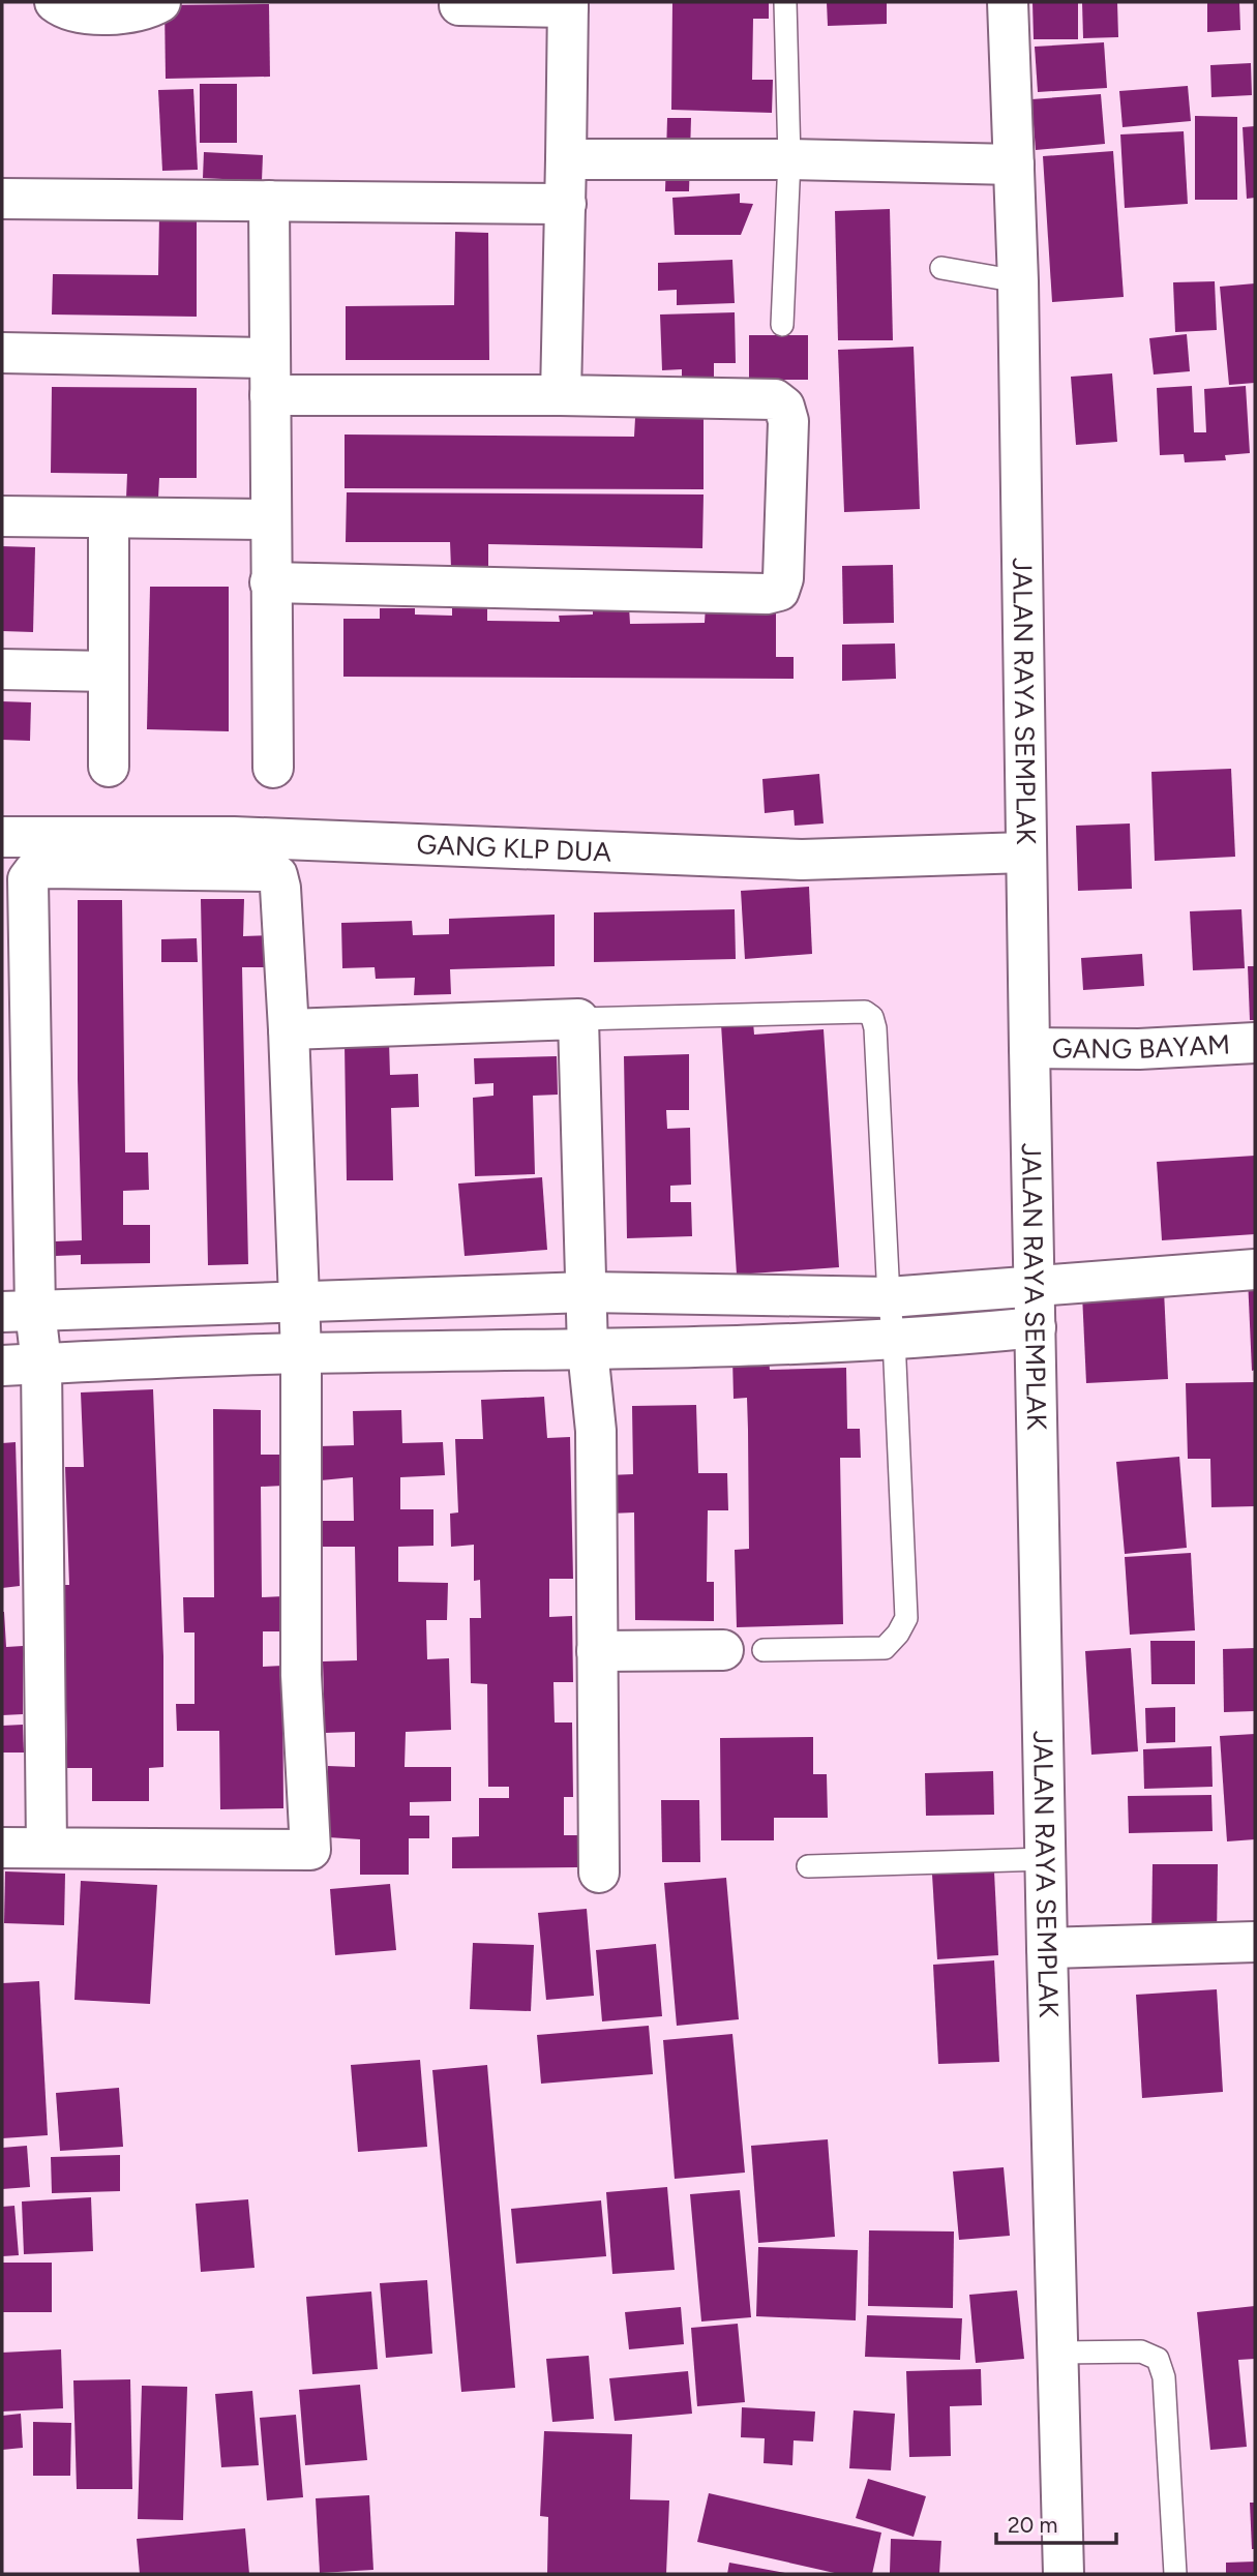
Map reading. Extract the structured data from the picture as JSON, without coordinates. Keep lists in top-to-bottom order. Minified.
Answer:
{"streets":{"street":["JALAN RAYA SEMPLAK","GANG KLP DUA","GANG BAYAM"]},"crossings":[["JALAN RAYA SEMPLAK","GANG KLP DUA"],["JALAN RAYA SEMPLAK","GANG BAYAM"]],"scale_bar":"20 m"}
